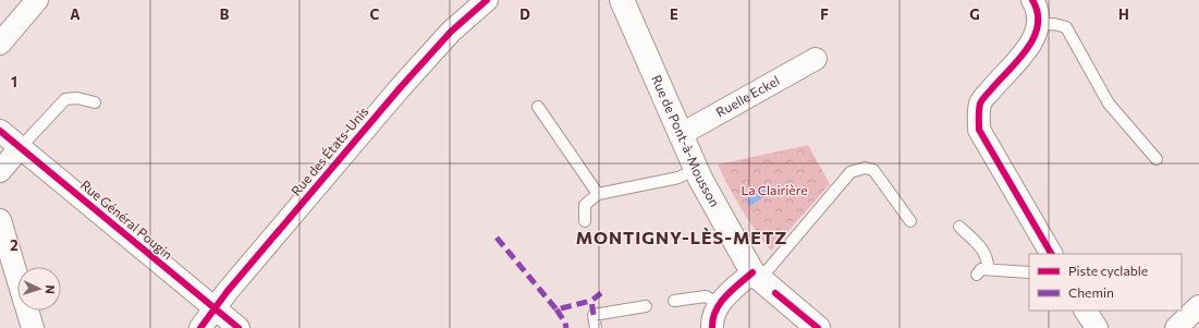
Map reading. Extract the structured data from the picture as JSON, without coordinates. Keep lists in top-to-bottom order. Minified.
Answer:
{"streets":{"main road":["Rue de Pont-à-Mousson"],"street":["Ruelle Eckel","Rue des États-Unis","Rue Général Pougin"]},"crossings":[["Ruelle Eckel","Rue de Pont-à-Mousson"],["Rue des États-Unis","Rue Général Pougin"]],"districts":["MONTIGNY-LÈS-METZ"],"parks":["La Clairière"],"legend":["Piste cyclable","Chemin"],"north":"right","grid":{"columns":["A","B","C","D","E","F","G","H"],"rows":["1","2"]}}
